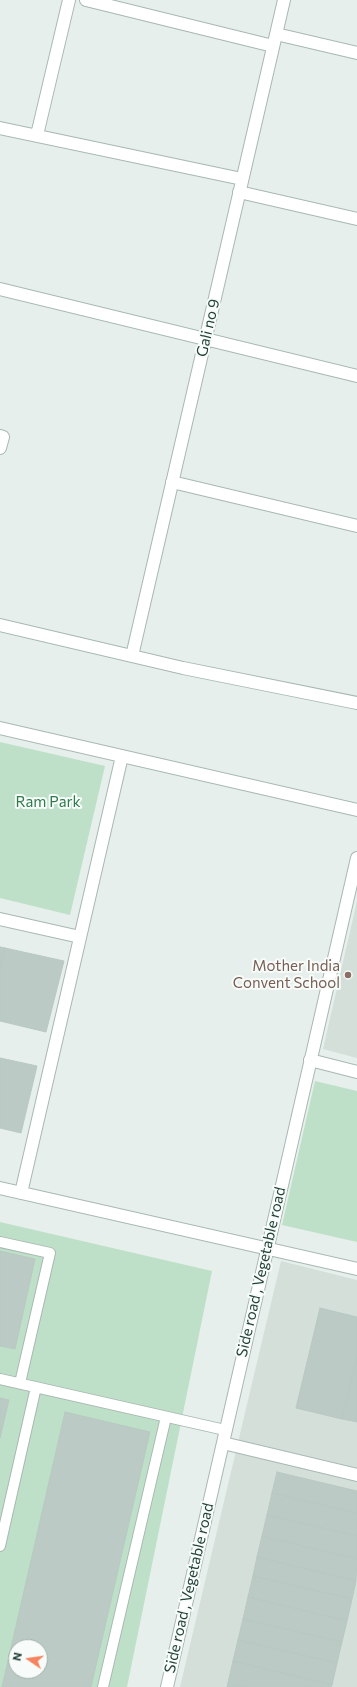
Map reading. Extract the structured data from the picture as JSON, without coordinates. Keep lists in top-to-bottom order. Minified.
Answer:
{"streets":{"street":["Gali no 9","Side road , Vegetable road"]},"parks":["Ram Park"],"places":["Mother India Convent School"],"north":"left"}
